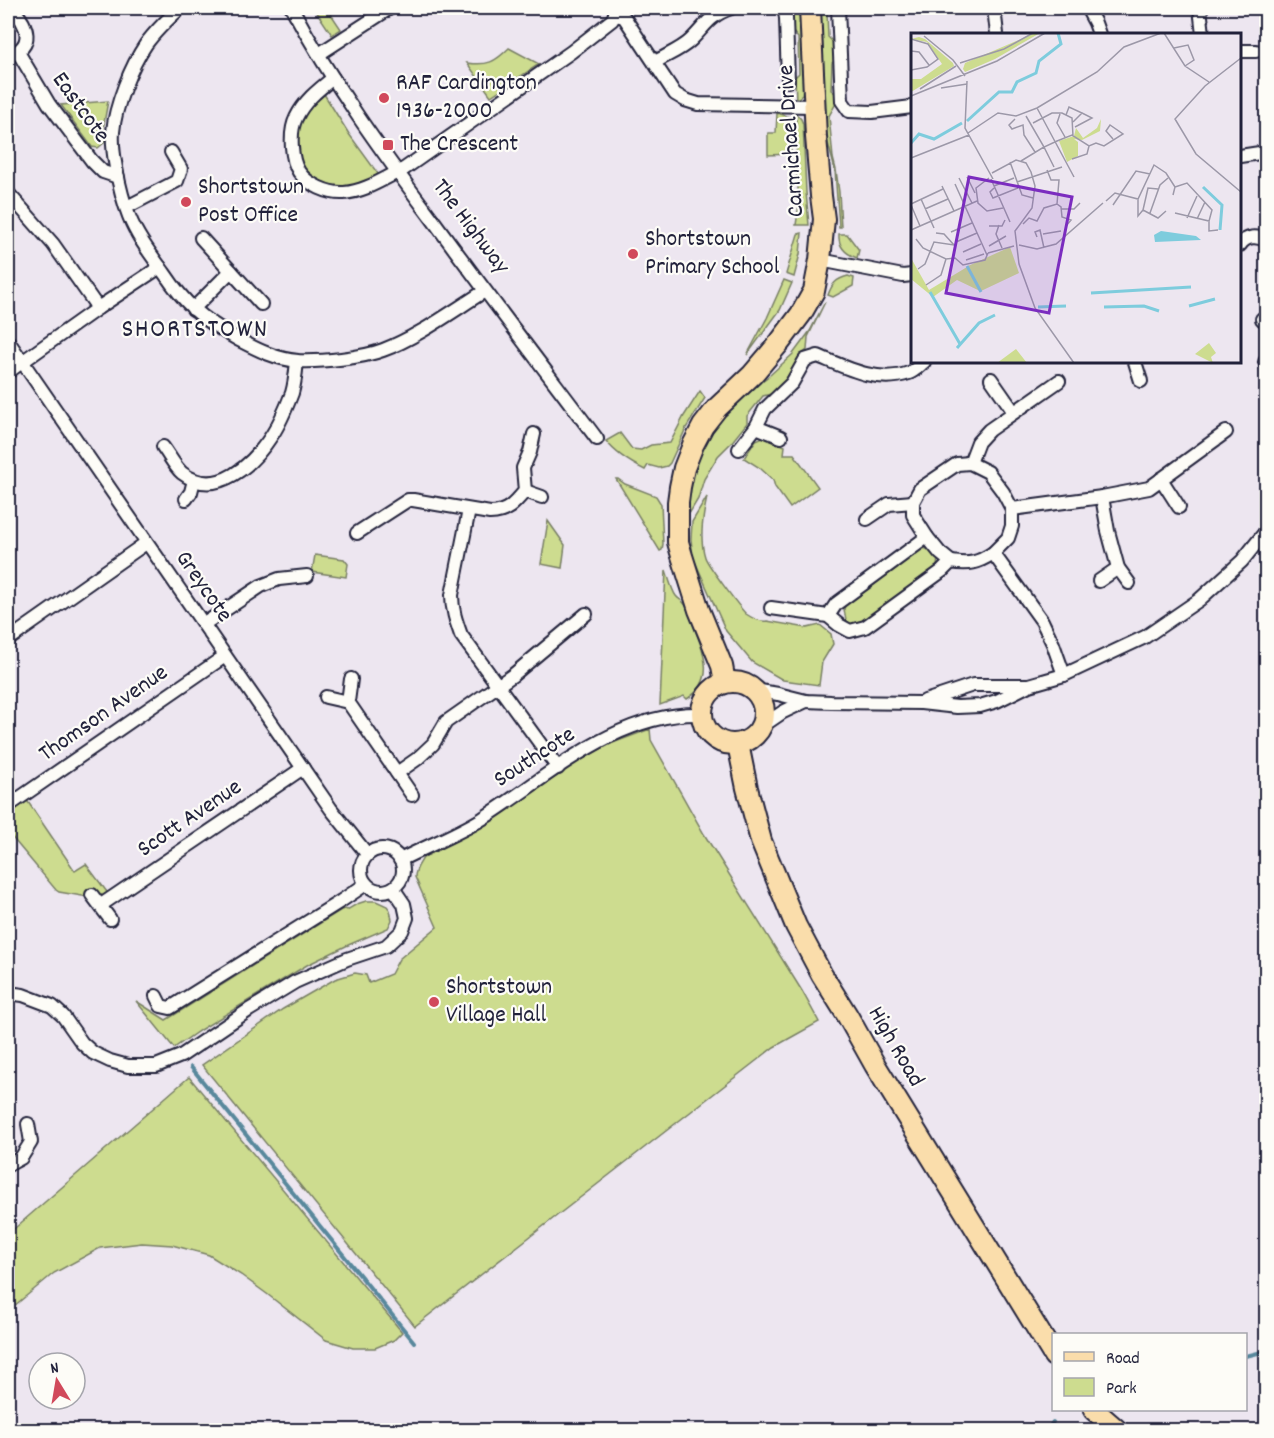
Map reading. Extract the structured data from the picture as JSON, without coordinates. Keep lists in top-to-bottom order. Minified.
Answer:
{"streets":{"main road":["Carmichael Drive","High Road"],"street":["Eastcote","The Highway","Greycote","Thomson Avenue","Southcote","Scott Avenue"]},"crossings":[["Carmichael Drive","Southcote"],["Carmichael Drive","High Road"],["Greycote","Thomson Avenue"],["Greycote","Southcote"],["Greycote","Scott Avenue"],["Southcote","High Road"]],"districts":["SHORTSTOWN"],"places":{"other":["RAF Cardington 1936-2000","Shortstown Post Office","Shortstown Primary School","Shortstown Village Hall"],"transit":["The Crescent"]},"legend":["Road","Park"],"north":"top"}
